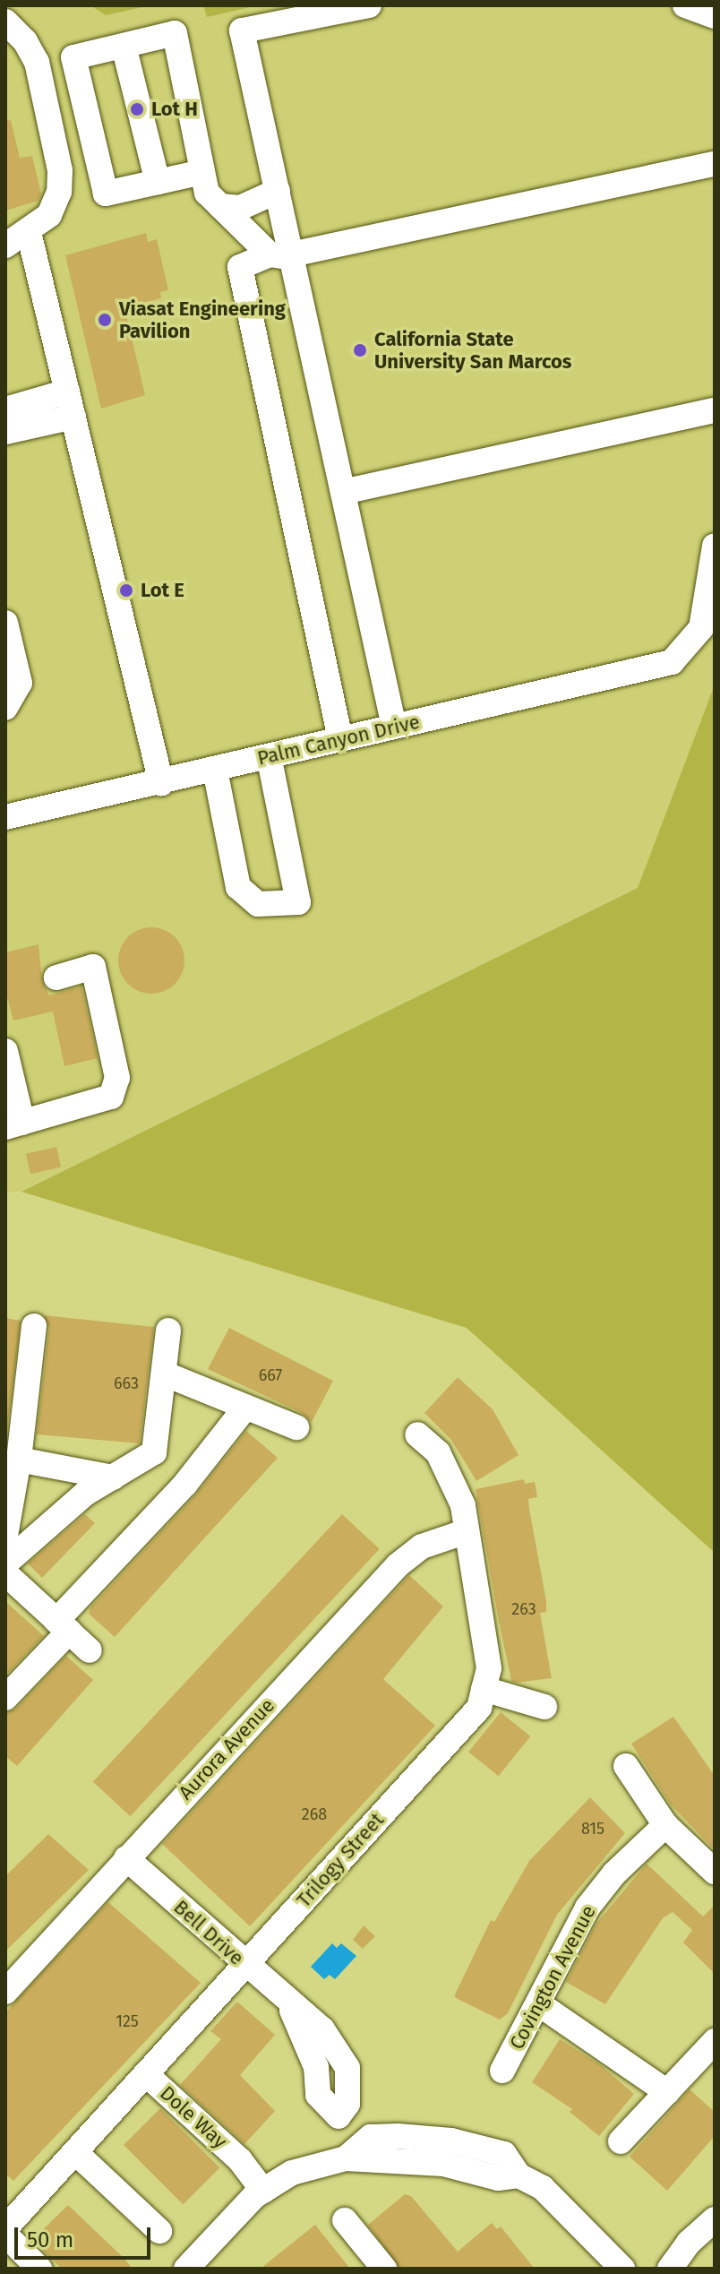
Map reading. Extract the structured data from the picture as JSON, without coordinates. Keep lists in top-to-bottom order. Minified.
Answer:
{"streets":{"street":["Palm Canyon Drive","Aurora Avenue","Trilogy Street","Bell Drive","Covington Avenue","Dole Way"]},"crossings":[["Aurora Avenue","Trilogy Street"],["Aurora Avenue","Bell Drive"],["Trilogy Street","Bell Drive"],["Trilogy Street","Dole Way"]],"places":["Lot H","Viasat Engineering Pavilion","California State University San Marcos","Lot E"],"house_numbers":["667","663","263","268","815","125"],"scale_bar":"50 m"}
